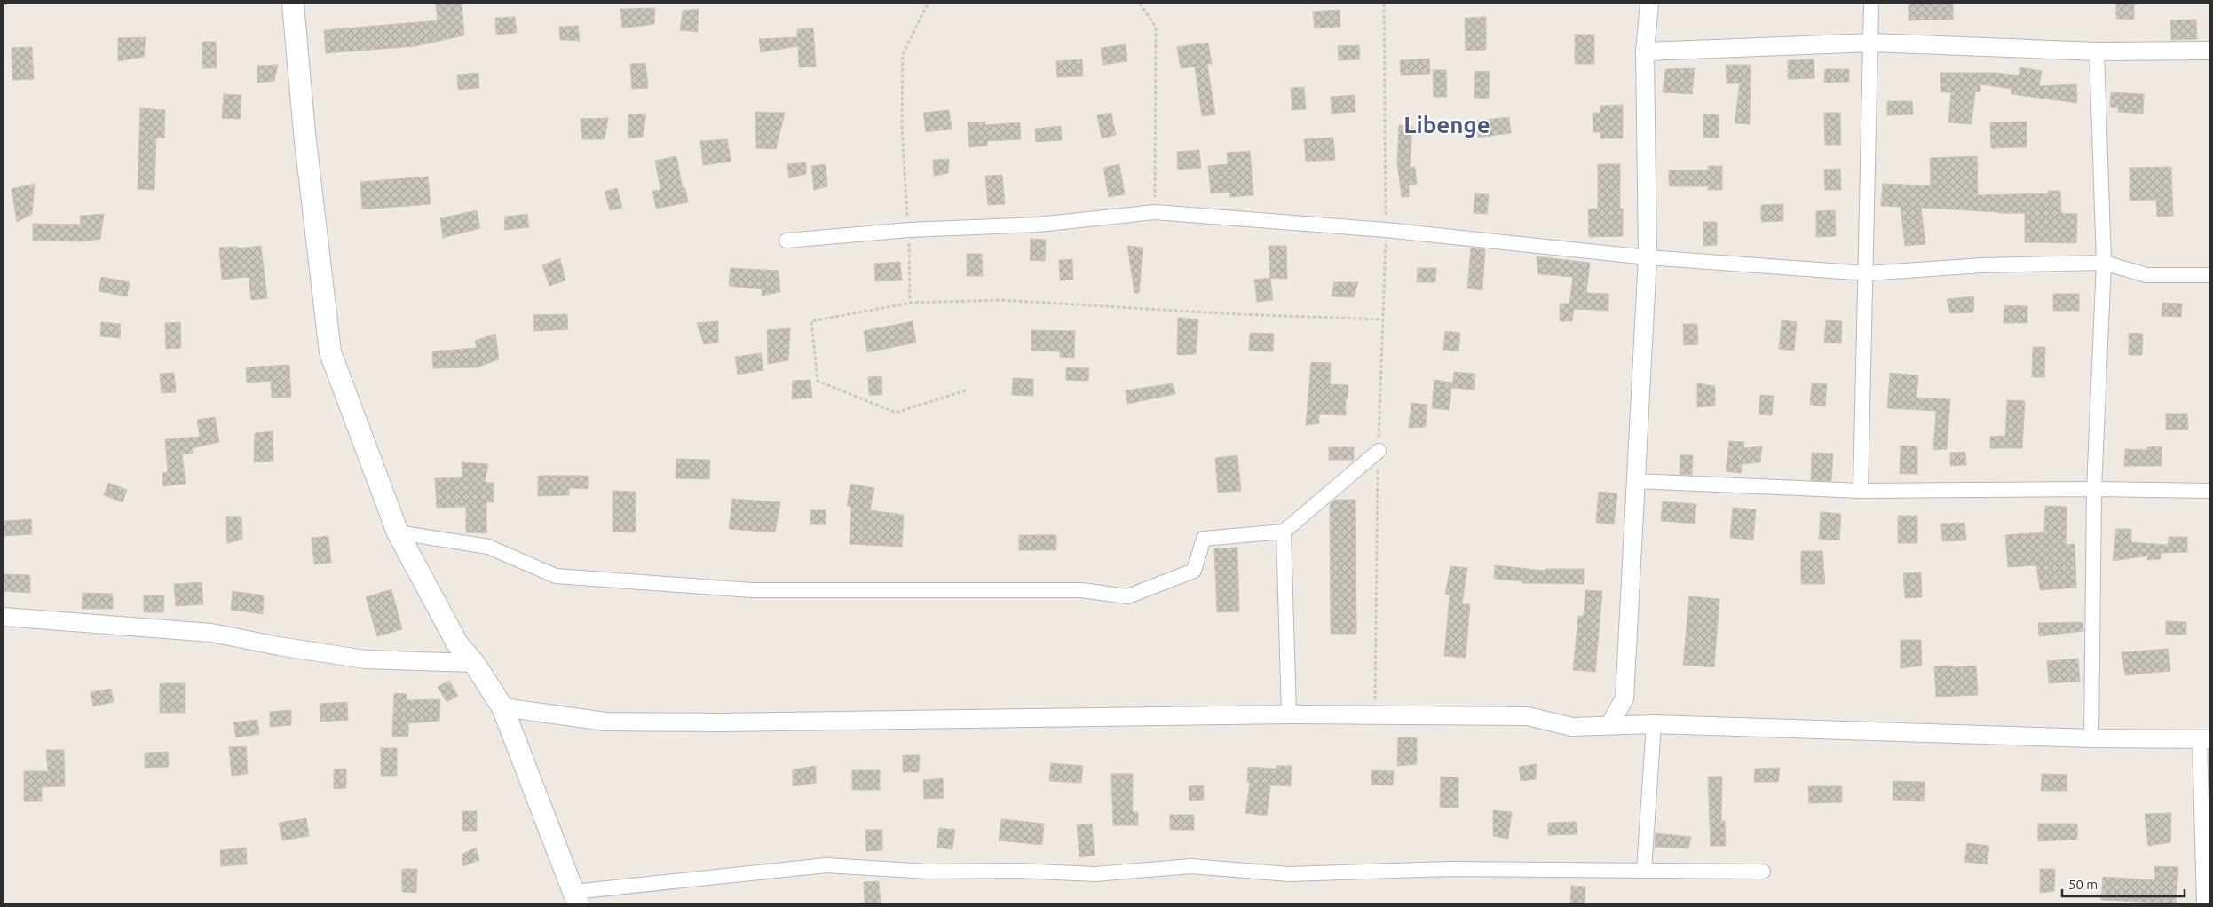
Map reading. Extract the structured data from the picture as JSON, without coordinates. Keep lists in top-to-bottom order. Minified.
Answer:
{"districts":["Libenge"],"scale_bar":"50 m"}
